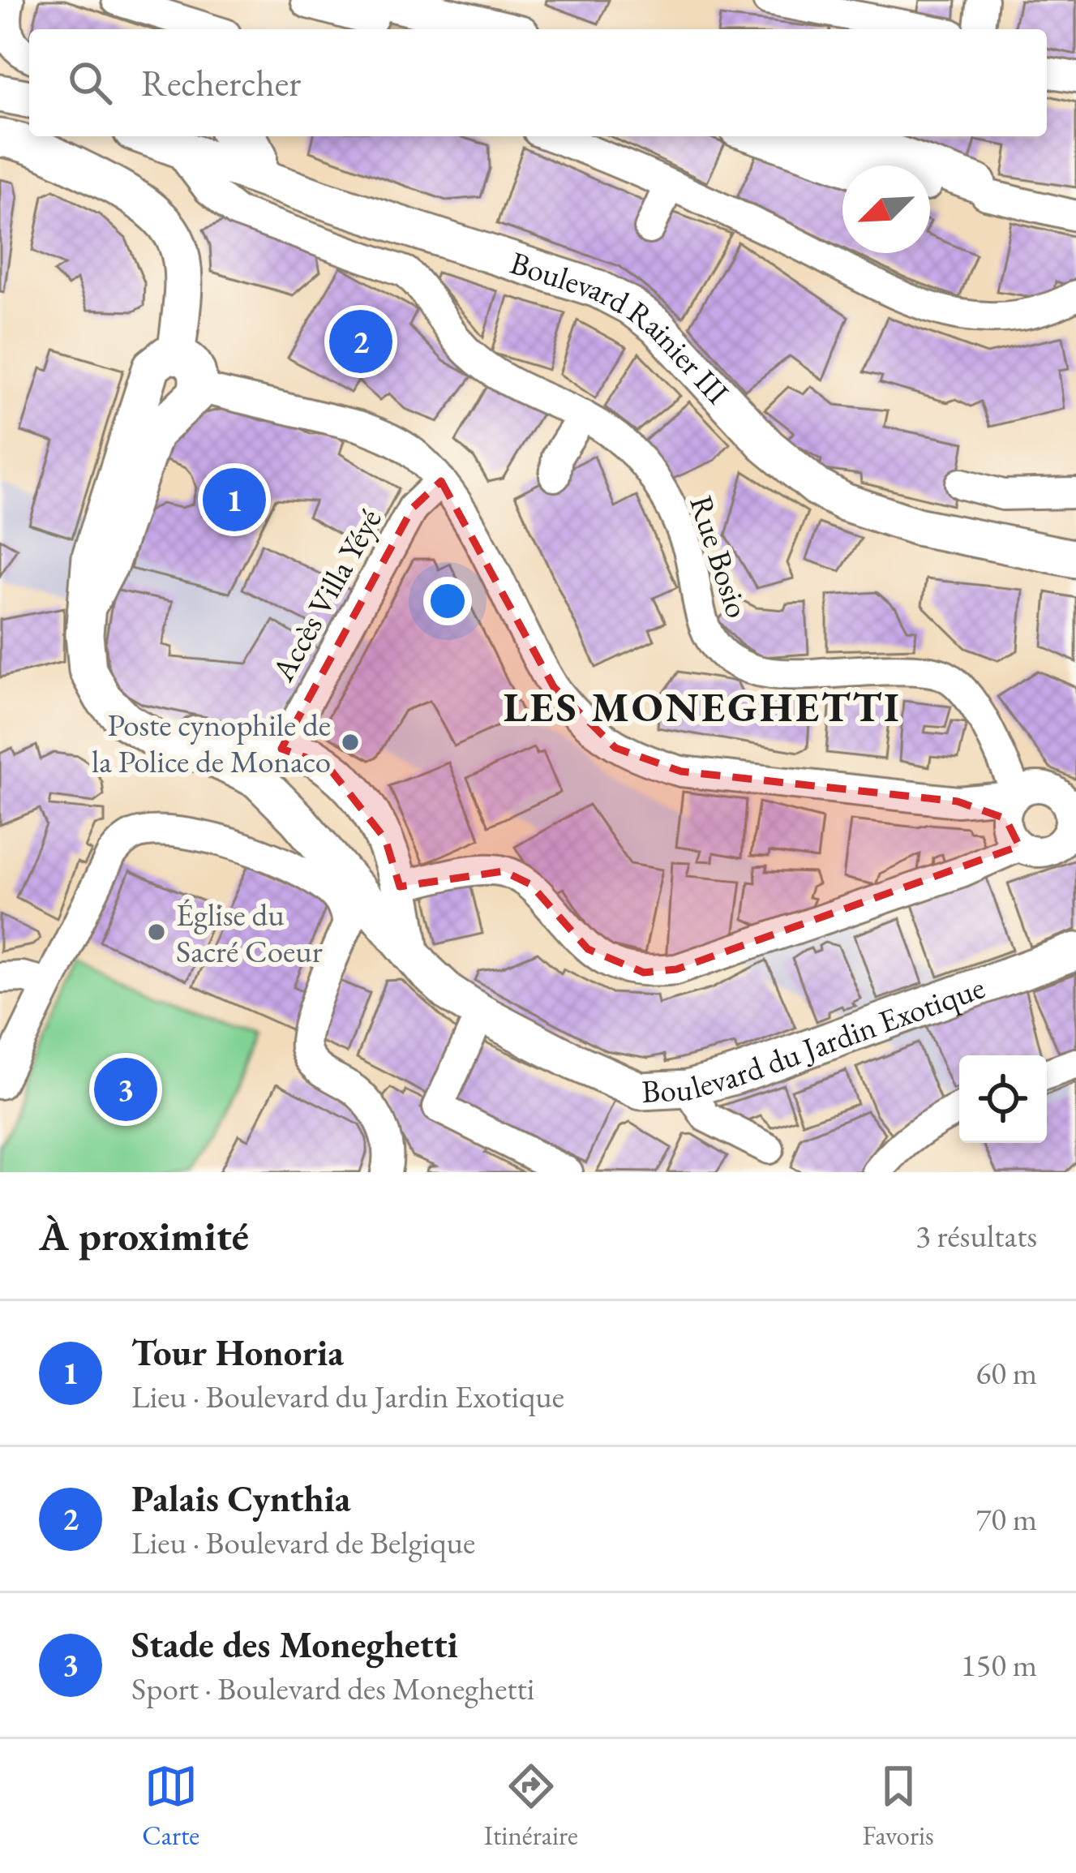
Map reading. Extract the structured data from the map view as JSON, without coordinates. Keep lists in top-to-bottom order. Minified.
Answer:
{"streets":{"main road":["Boulevard Rainier III","Boulevard du Jardin Exotique"],"street":["Rue Bosio","Accès Villa Yéyé"]},"crossings":[["Boulevard Rainier III","Rue Bosio"]],"districts":["LES MONEGHETTI"],"places":["Poste cynophile de la Police de Monaco","Église du Sacré Coeur"],"north":"bottom left","page":{"search":"Rechercher","pins":["2","1","3"],"heading":["À proximité","3 résultats"],"list":[{"mark":"1","name":"Tour Honoria","note":"Lieu · Boulevard du Jardin Exotique","value":"60 m"},{"mark":"2","name":"Palais Cynthia","note":"Lieu · Boulevard de Belgique","value":"70 m"},{"mark":"3","name":"Stade des Moneghetti","note":"Sport · Boulevard des Moneghetti","value":"150 m"}],"nav":["Carte","Itinéraire","Favoris"]}}
